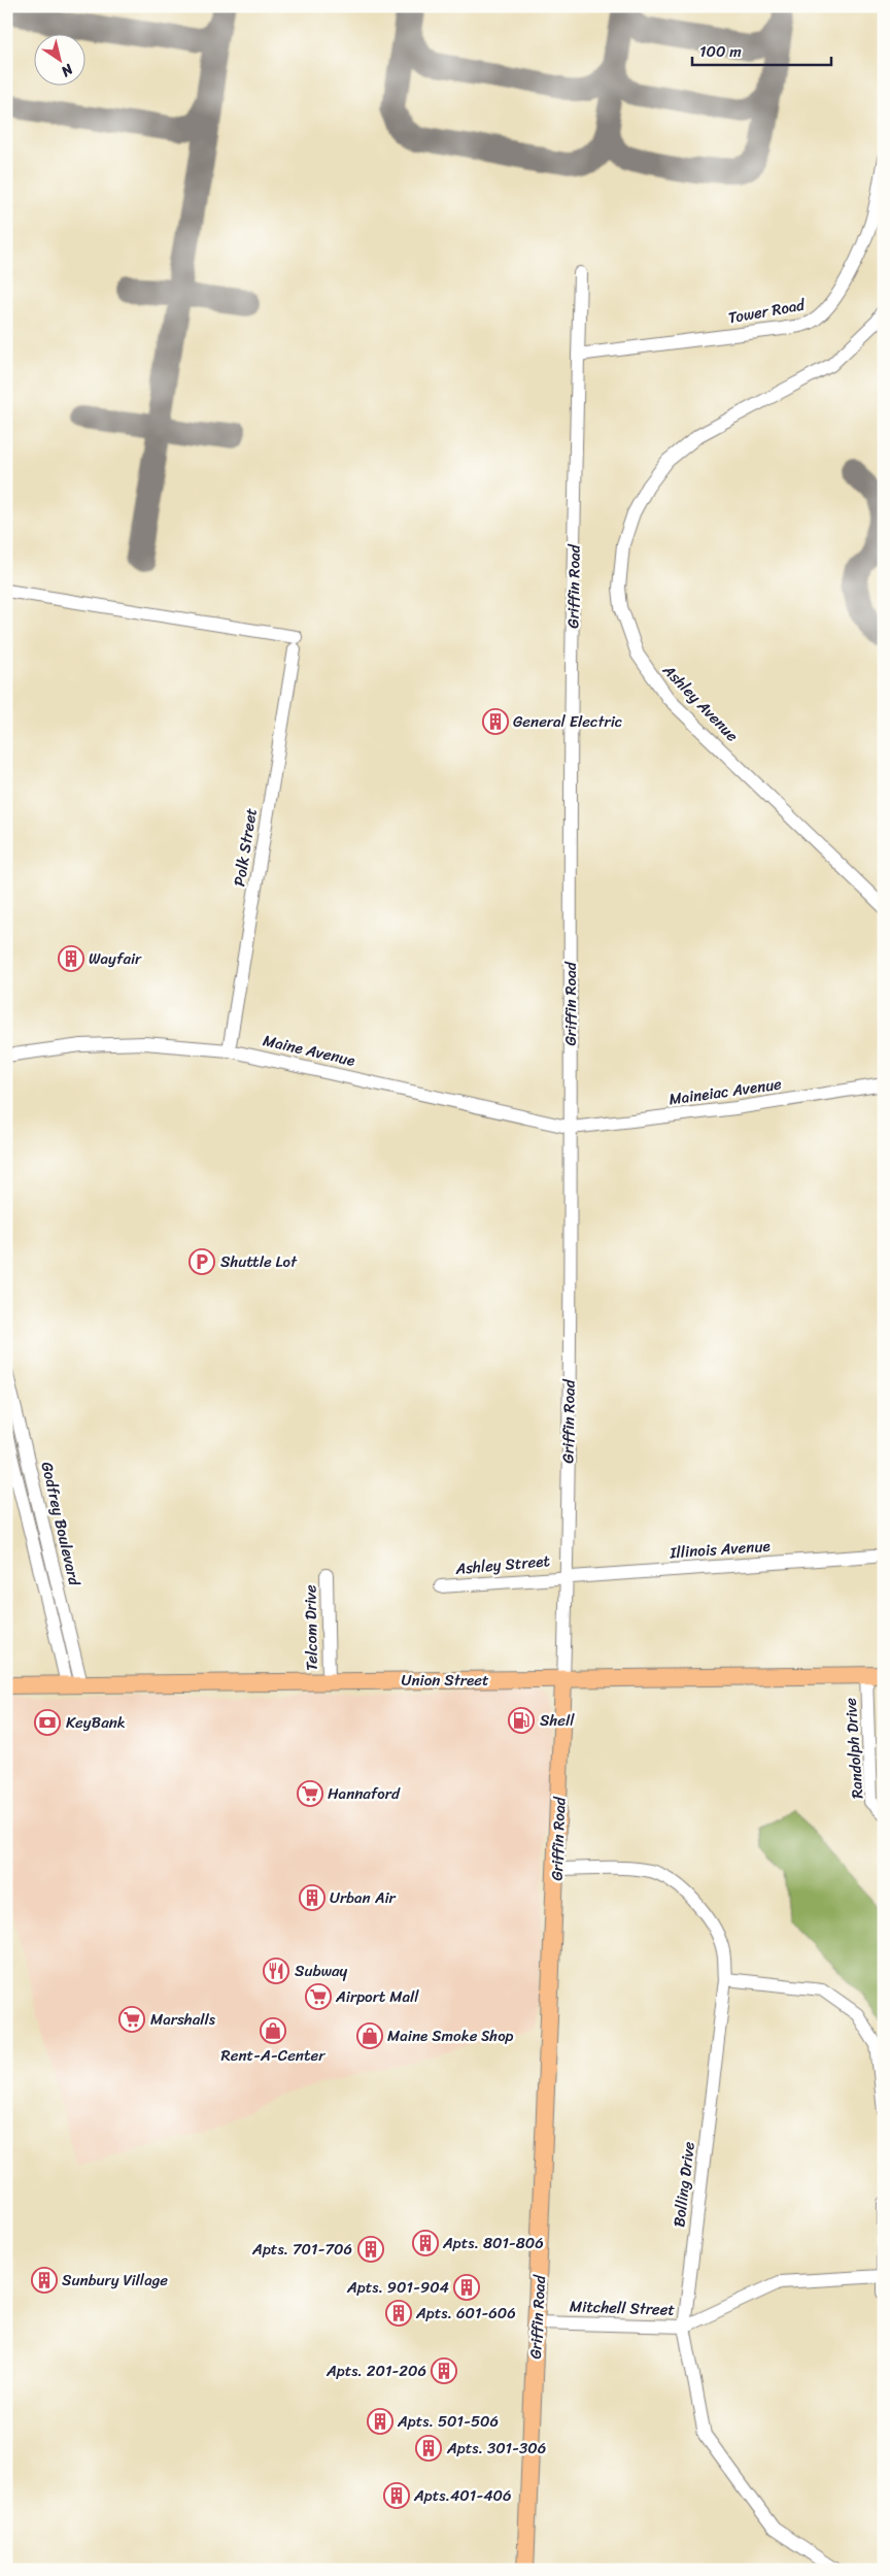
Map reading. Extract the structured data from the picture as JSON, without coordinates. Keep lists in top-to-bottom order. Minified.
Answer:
{"streets":{"main road":["Griffin Road","Union Street"],"street":["Tower Road","Ashley Avenue","Polk Street","Maine Avenue","Maineiac Avenue","Godfrey Boulevard","Illinois Avenue","Ashley Street","Telcom Drive","Randolph Drive","Bolling Drive","Mitchell Street"]},"crossings":[["Tower Road","Griffin Road"],["Griffin Road","Maine Avenue"],["Griffin Road","Maineiac Avenue"],["Griffin Road","Illinois Avenue"],["Griffin Road","Ashley Street"],["Griffin Road","Union Street"],["Griffin Road","Bolling Drive"],["Griffin Road","Mitchell Street"],["Polk Street","Maine Avenue"],["Maine Avenue","Maineiac Avenue"],["Godfrey Boulevard","Union Street"],["Illinois Avenue","Ashley Street"],["Telcom Drive","Union Street"],["Union Street","Randolph Drive"],["Bolling Drive","Mitchell Street"]],"places":{"building":["General Electric","Wayfair","Urban Air","Apts. 801-806","Apts. 701-706","Sunbury Village","Apts. 901-904","Apts. 601-606","Apts. 201-206","Apts. 501-506","Apts. 301-306","Apts.401-406"],"parking":["Shuttle Lot"],"fuel station":["Shell"],"bank":["KeyBank"],"supermarket":["Hannaford","Airport Mall","Marshalls"],"restaurant":["Subway"],"shop":["Rent-A-Center","Maine Smoke Shop"]},"scale_bar":"100 m","north":"bottom right"}
